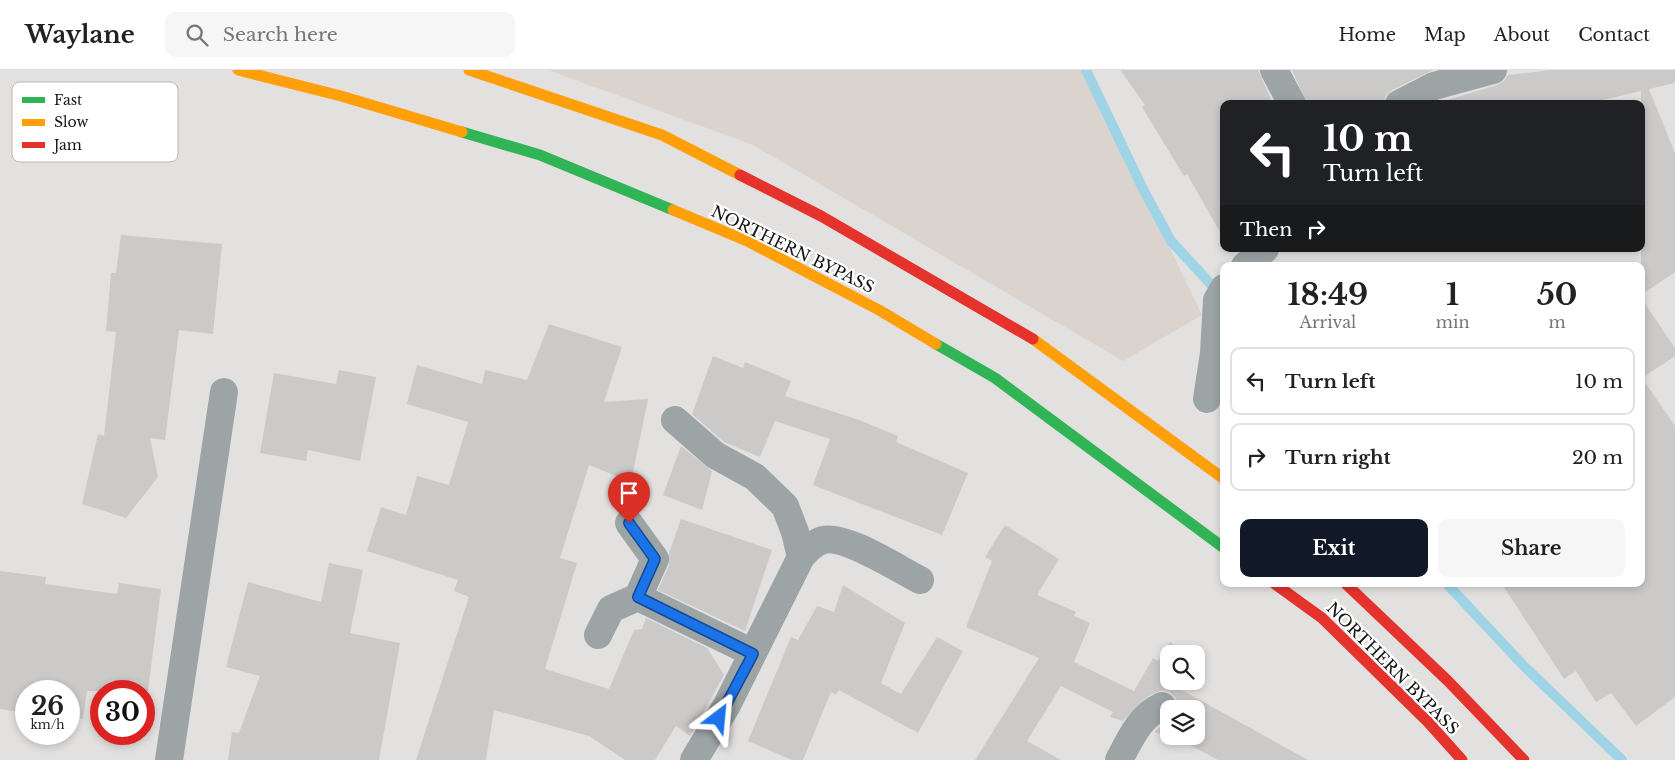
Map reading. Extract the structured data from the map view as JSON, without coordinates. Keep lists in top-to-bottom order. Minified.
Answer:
{"streets":{"highway":["NORTHERN BYPASS"]},"legend":["Fast","Slow","Jam"],"page":{"header":"Waylane","search":"Search here","nav":["Home","Map","About","Contact"],"turn":["10 m","Turn left"],"then":"Then","eta":["18:49","Arrival","1","min","50","m"],"list":[{"name":"Turn left","value":"10 m"},{"name":"Turn right","value":"20 m"}],"buttons":["Exit","Share"],"speed":"26 km/h","limit":"30"}}
